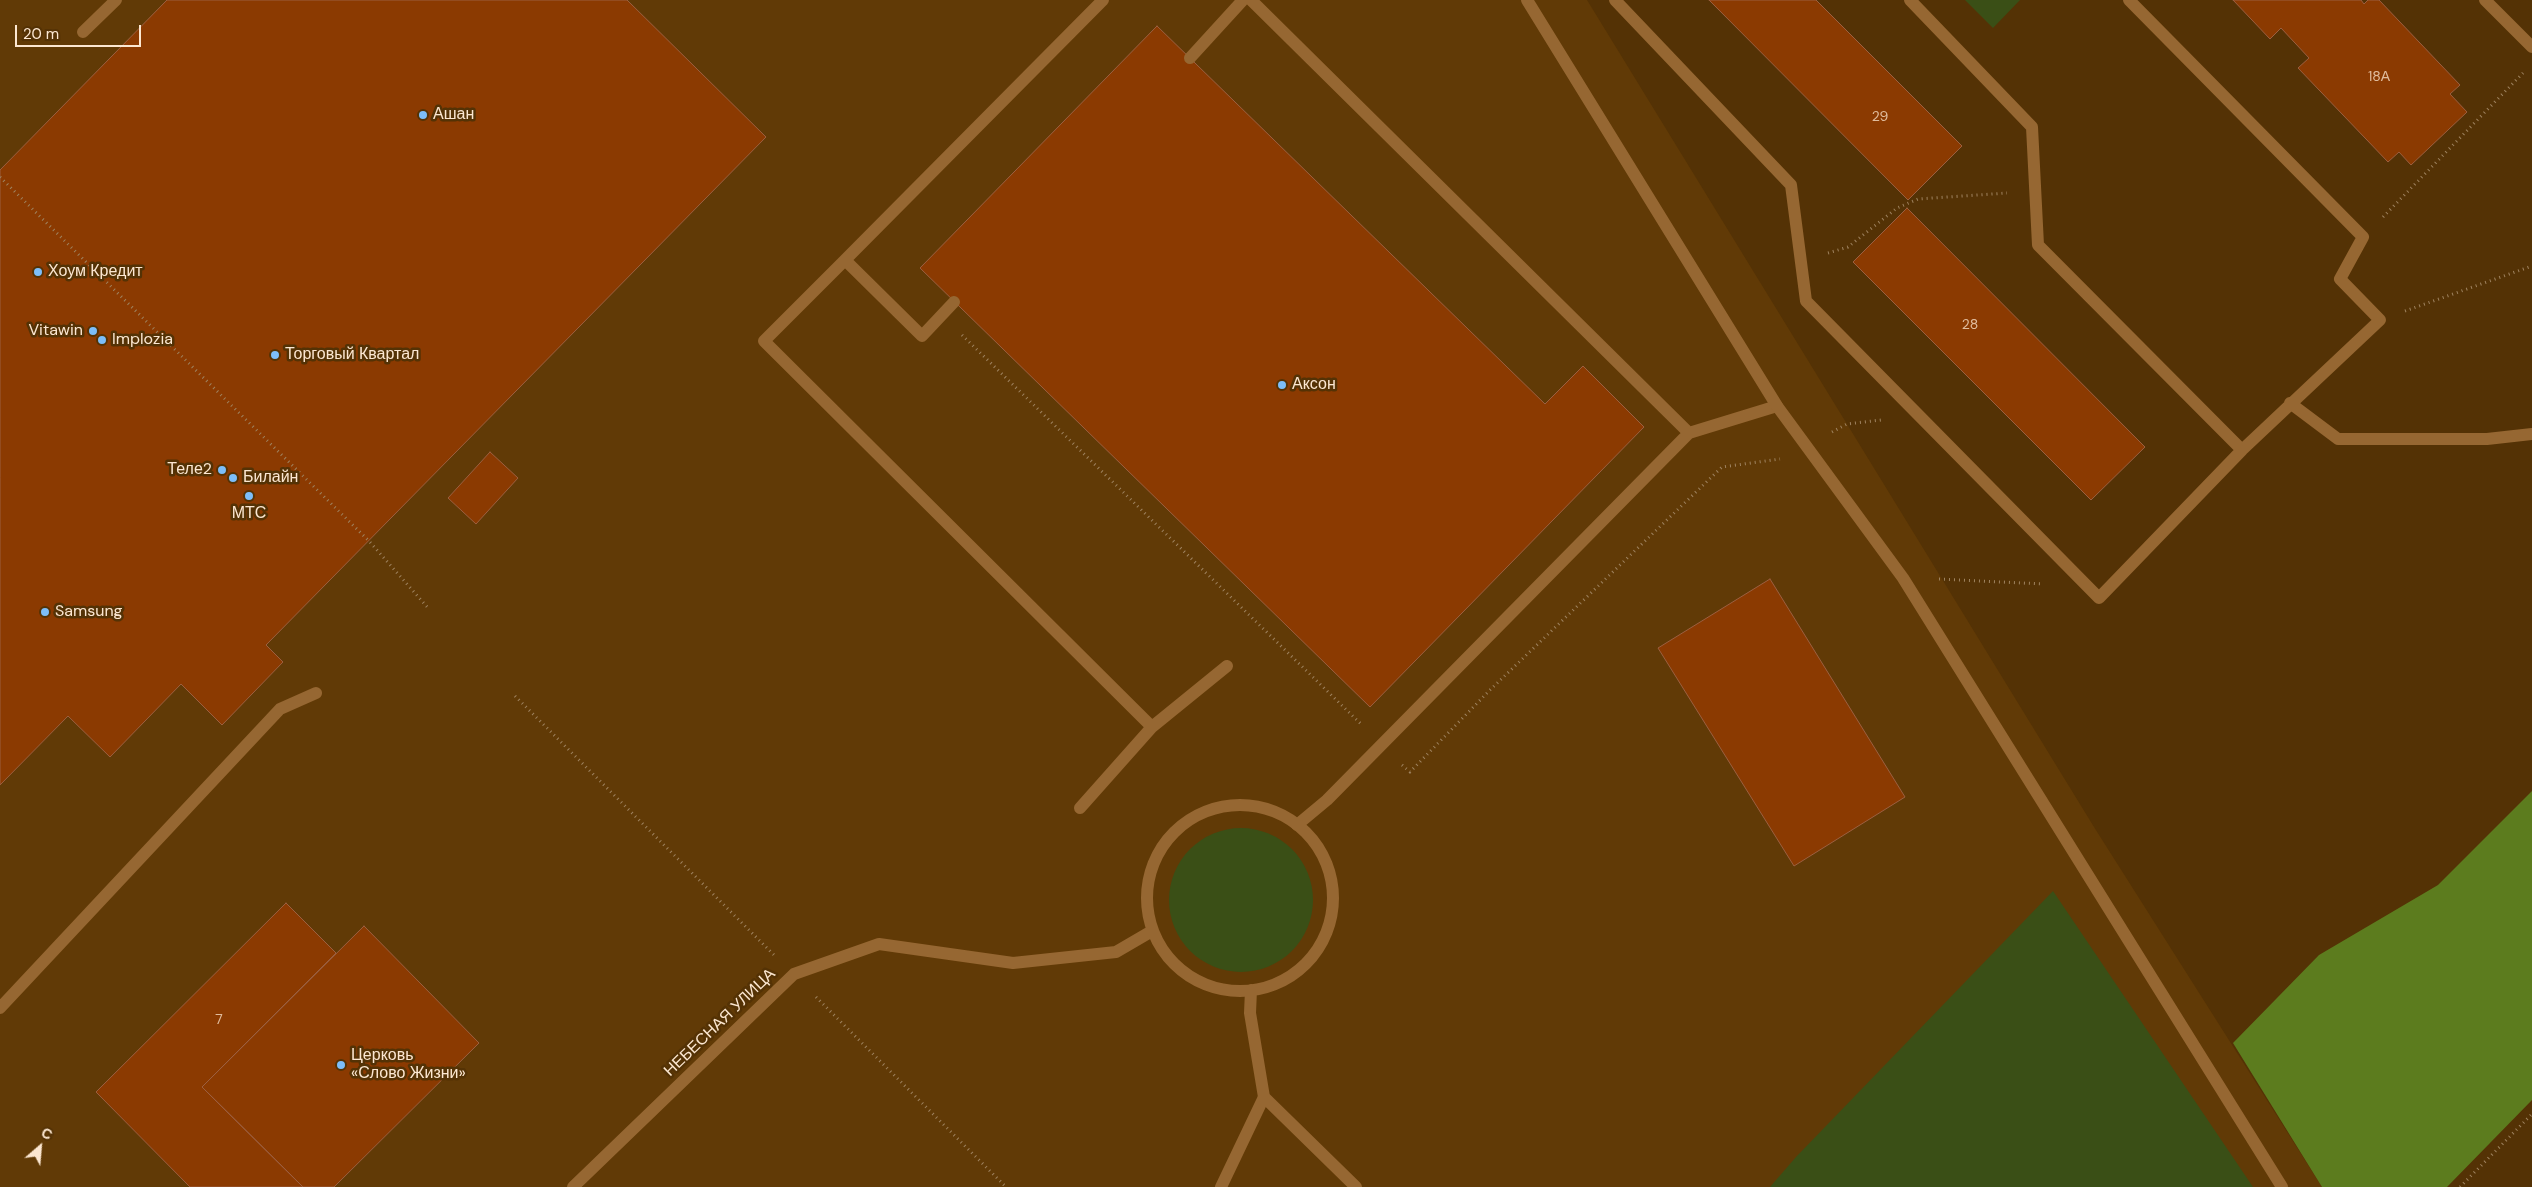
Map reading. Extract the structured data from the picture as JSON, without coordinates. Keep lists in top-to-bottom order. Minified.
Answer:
{"streets":{"street":["НЕБЕСНАЯ УЛИЦА"]},"places":["Ашан","Хоум Кредит","Vitawin","Implozia","Торговый Квартал","Аксон","Теле2","Билайн","МТС","Samsung","Церковь «Слово Жизни»"],"house_numbers":["18А","29","28","7"],"scale_bar":"20 m","north":"top right"}
